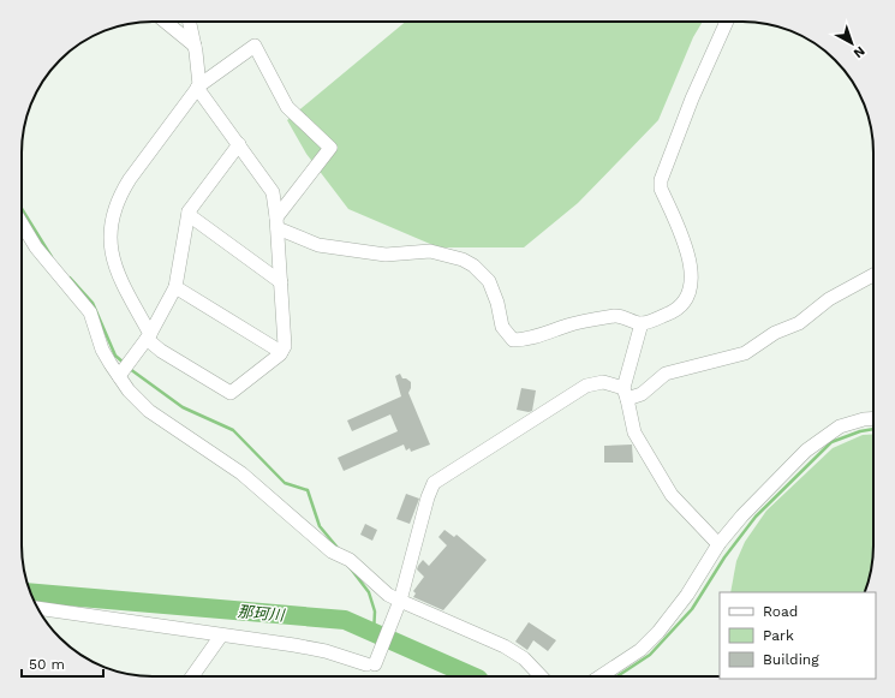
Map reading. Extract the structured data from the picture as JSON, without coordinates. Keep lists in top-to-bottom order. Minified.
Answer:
{"water":["那珂川"],"legend":["Road","Park","Building"],"scale_bar":"50 m","north":"bottom right"}
